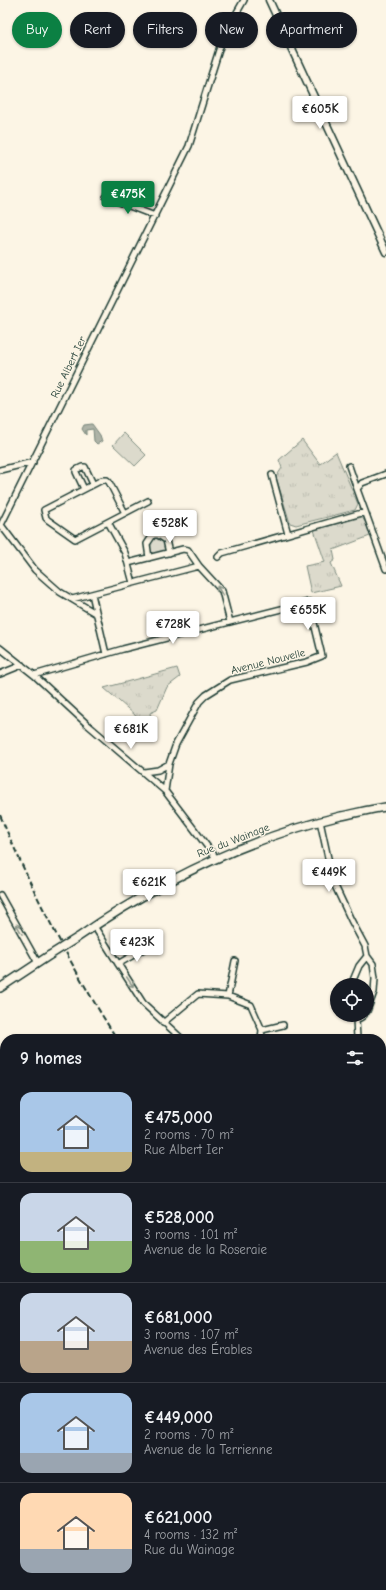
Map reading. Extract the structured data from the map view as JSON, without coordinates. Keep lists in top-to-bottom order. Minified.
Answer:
{"streets":{"main road":["Rue du Wainage"],"street":["Rue Albert Ier","Avenue Nouvelle"]},"page":{"chip":["Buy","Rent","Filters","New","Apartment"],"price":["€605K","€475K","€528K","€655K","€728K","€681K","€449K","€621K","€423K"],"heading":"9 homes","list":[{"name":"€475,000","note":"2 rooms · 70 m² · Rue Albert Ier"},{"name":"€528,000","note":"3 rooms · 101 m² · Avenue de la Roseraie"},{"name":"€681,000","note":"3 rooms · 107 m² · Avenue des Érables"},{"name":"€449,000","note":"2 rooms · 70 m² · Avenue de la Terrienne"},{"name":"€621,000","note":"4 rooms · 132 m² · Rue du Wainage"}]}}
